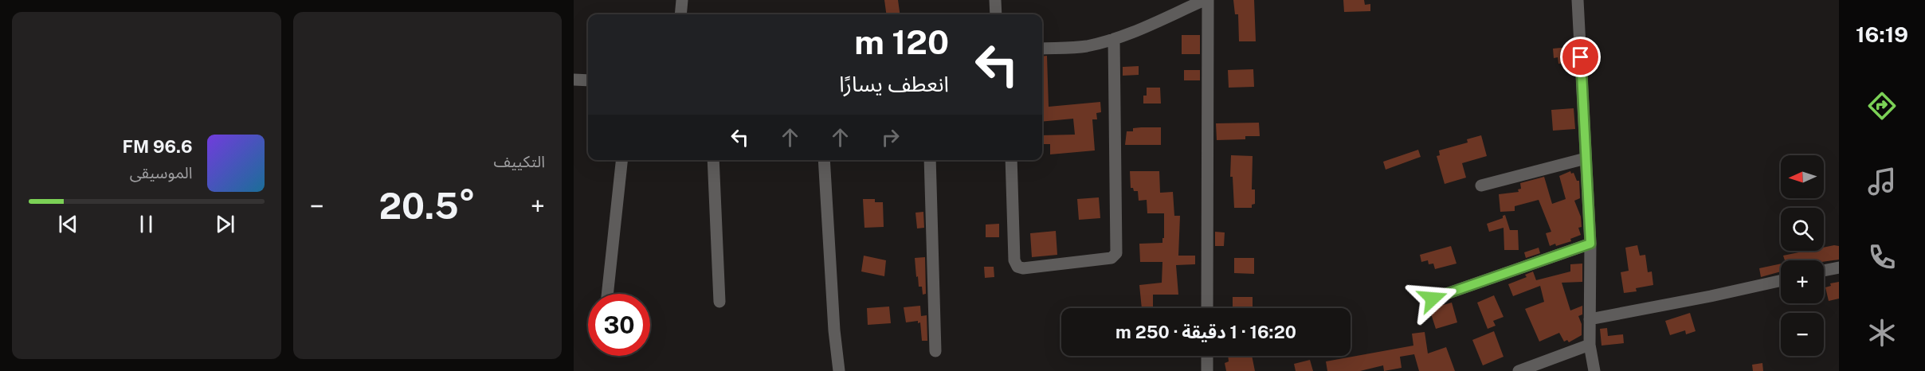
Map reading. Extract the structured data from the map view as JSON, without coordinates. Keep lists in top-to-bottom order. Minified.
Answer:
{"north":"left","page":{"tabs":"16:19","tile":"التكييف","turn":["120 m","انعطف يسارًا"],"song":["96.6 FM","الموسيقى"],"map_buttons":["+","−"],"heat":["−","20.5°","+"],"limit":"30","trip":"16:20 · 1 دقيقة · 250 m"}}
